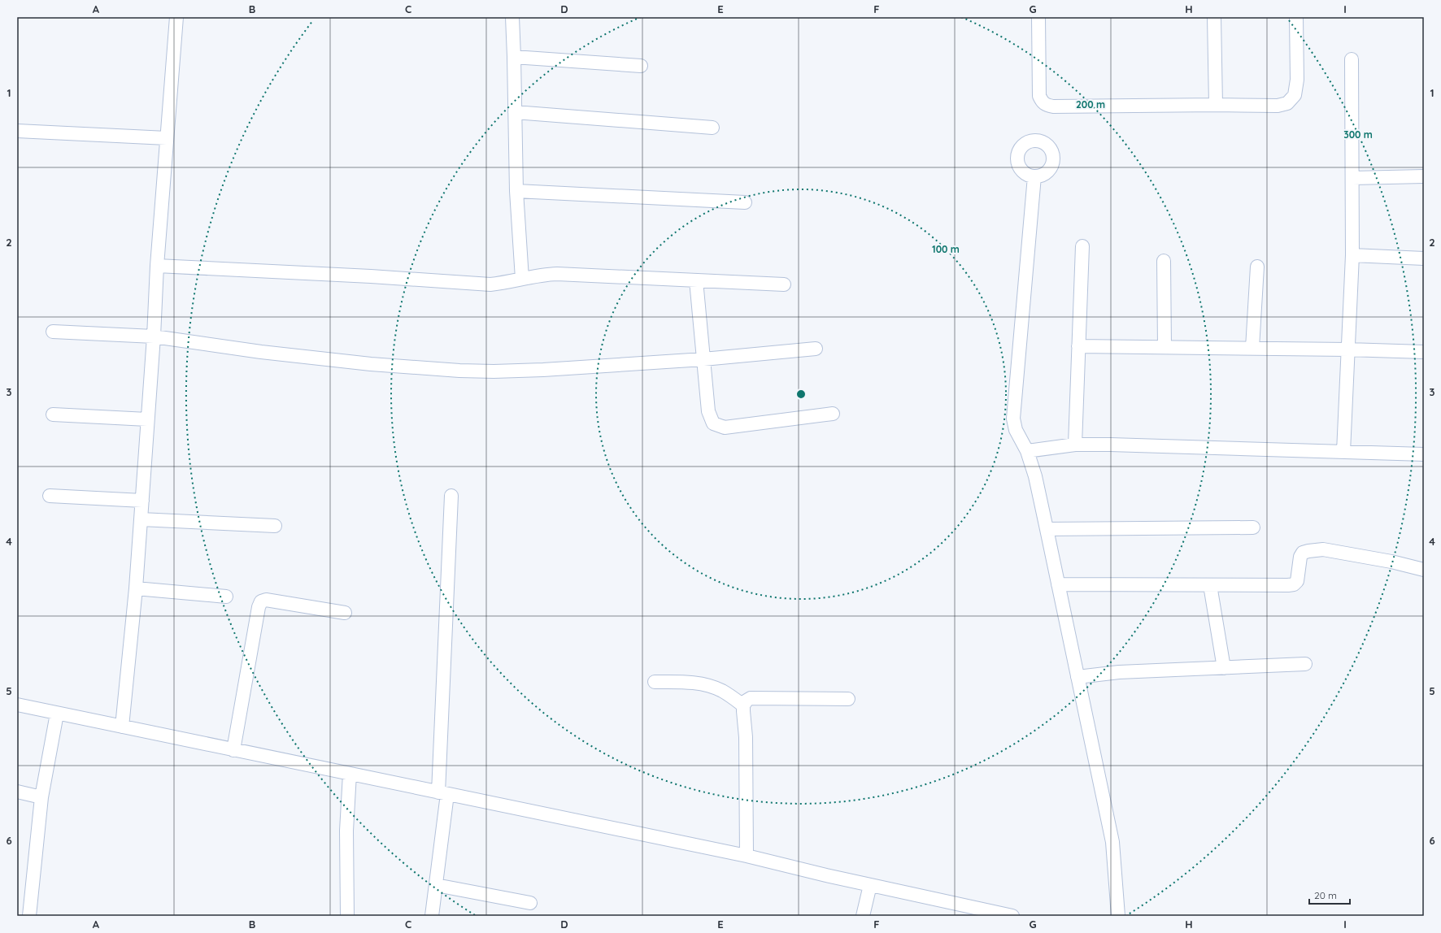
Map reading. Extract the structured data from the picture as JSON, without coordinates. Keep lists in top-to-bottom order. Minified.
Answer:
{"scale_bar":"20 m","grid":{"columns":["A","B","C","D","E","F","G","H","I"],"rows":["1","2","3","4","5","6"]},"rings":["200 m","300 m","100 m"]}
